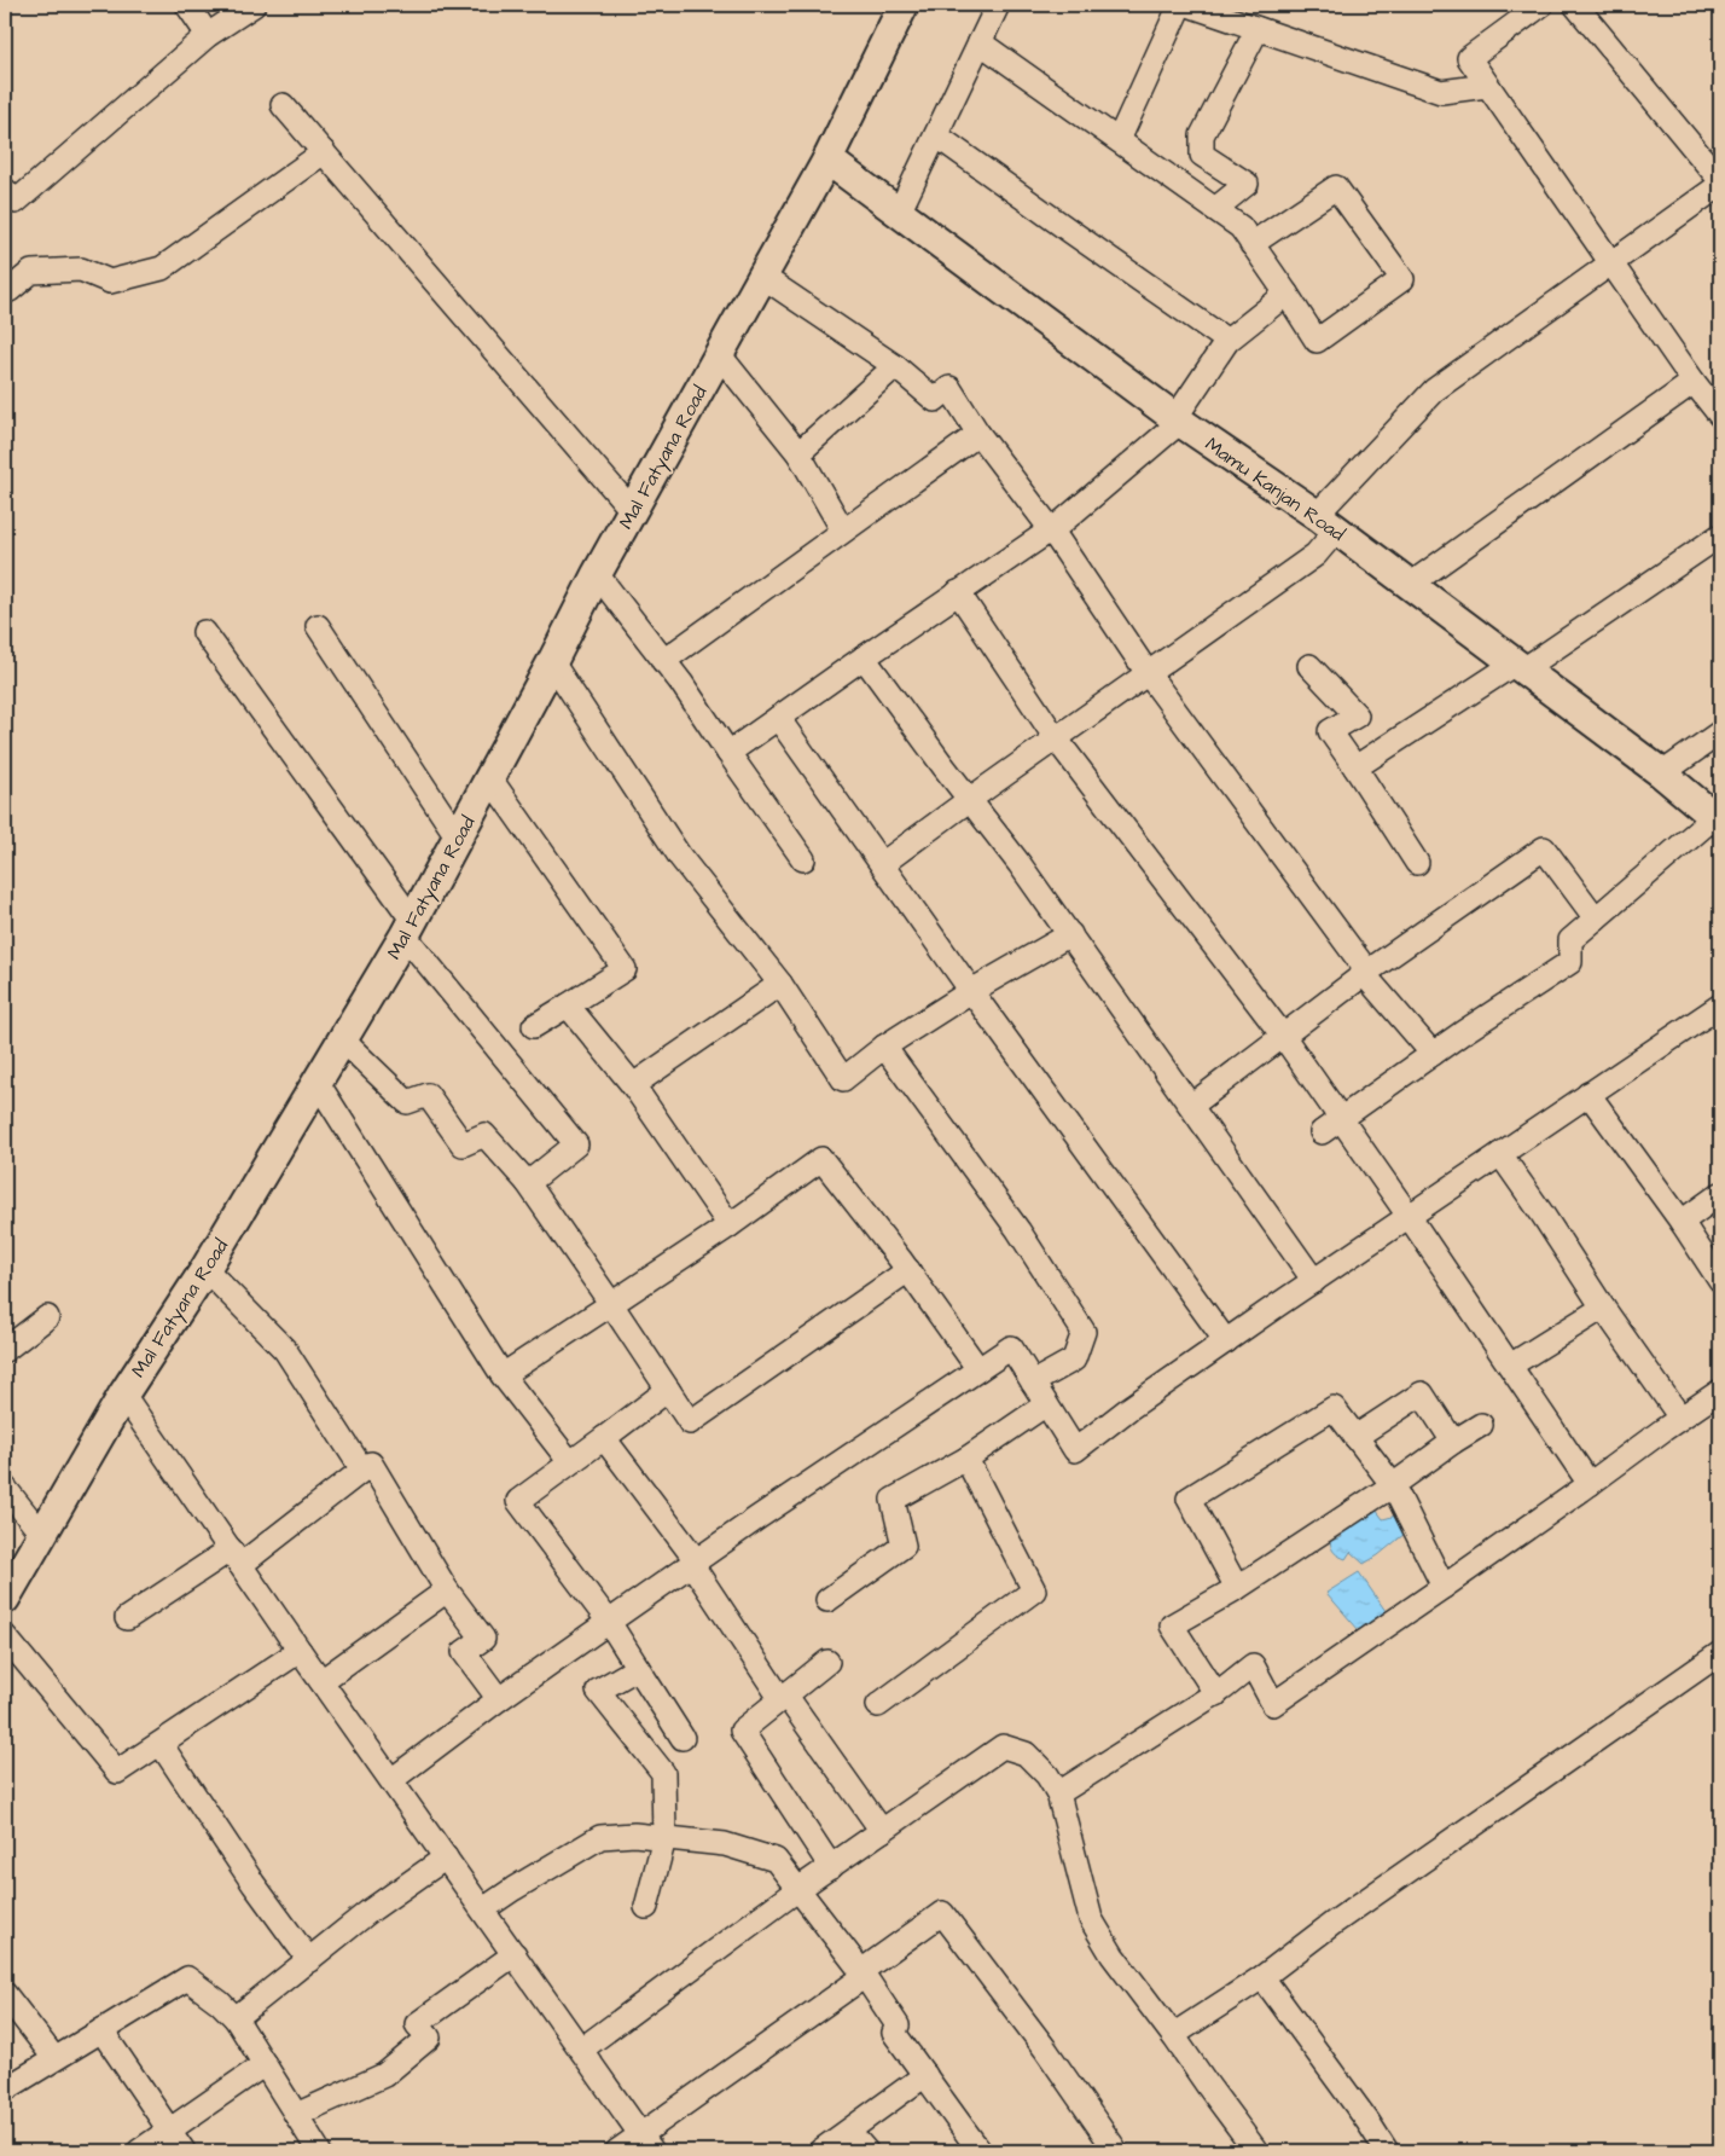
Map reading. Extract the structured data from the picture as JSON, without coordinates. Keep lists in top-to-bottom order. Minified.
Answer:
{"streets":{"main road":["Mal Fatyana Road","Mamu Kanjan Road"]},"crossings":[["Mal Fatyana Road","Mamu Kanjan Road"]]}
